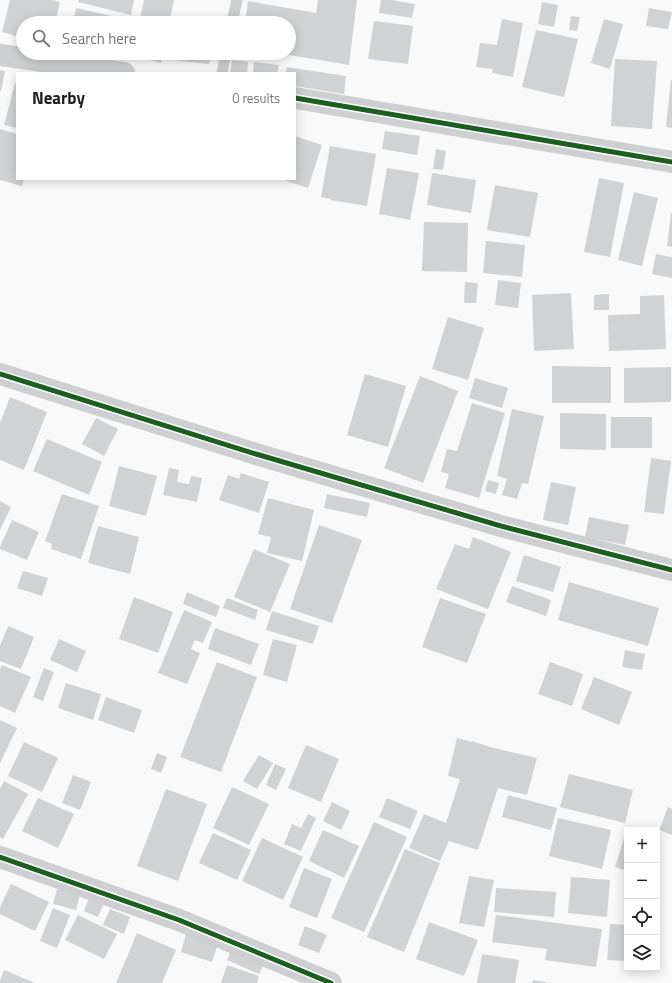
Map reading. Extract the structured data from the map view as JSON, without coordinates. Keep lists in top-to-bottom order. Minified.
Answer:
{"page":{"search":"Search here","heading":["Nearby","0 results"],"map_buttons":["+","−"]}}
